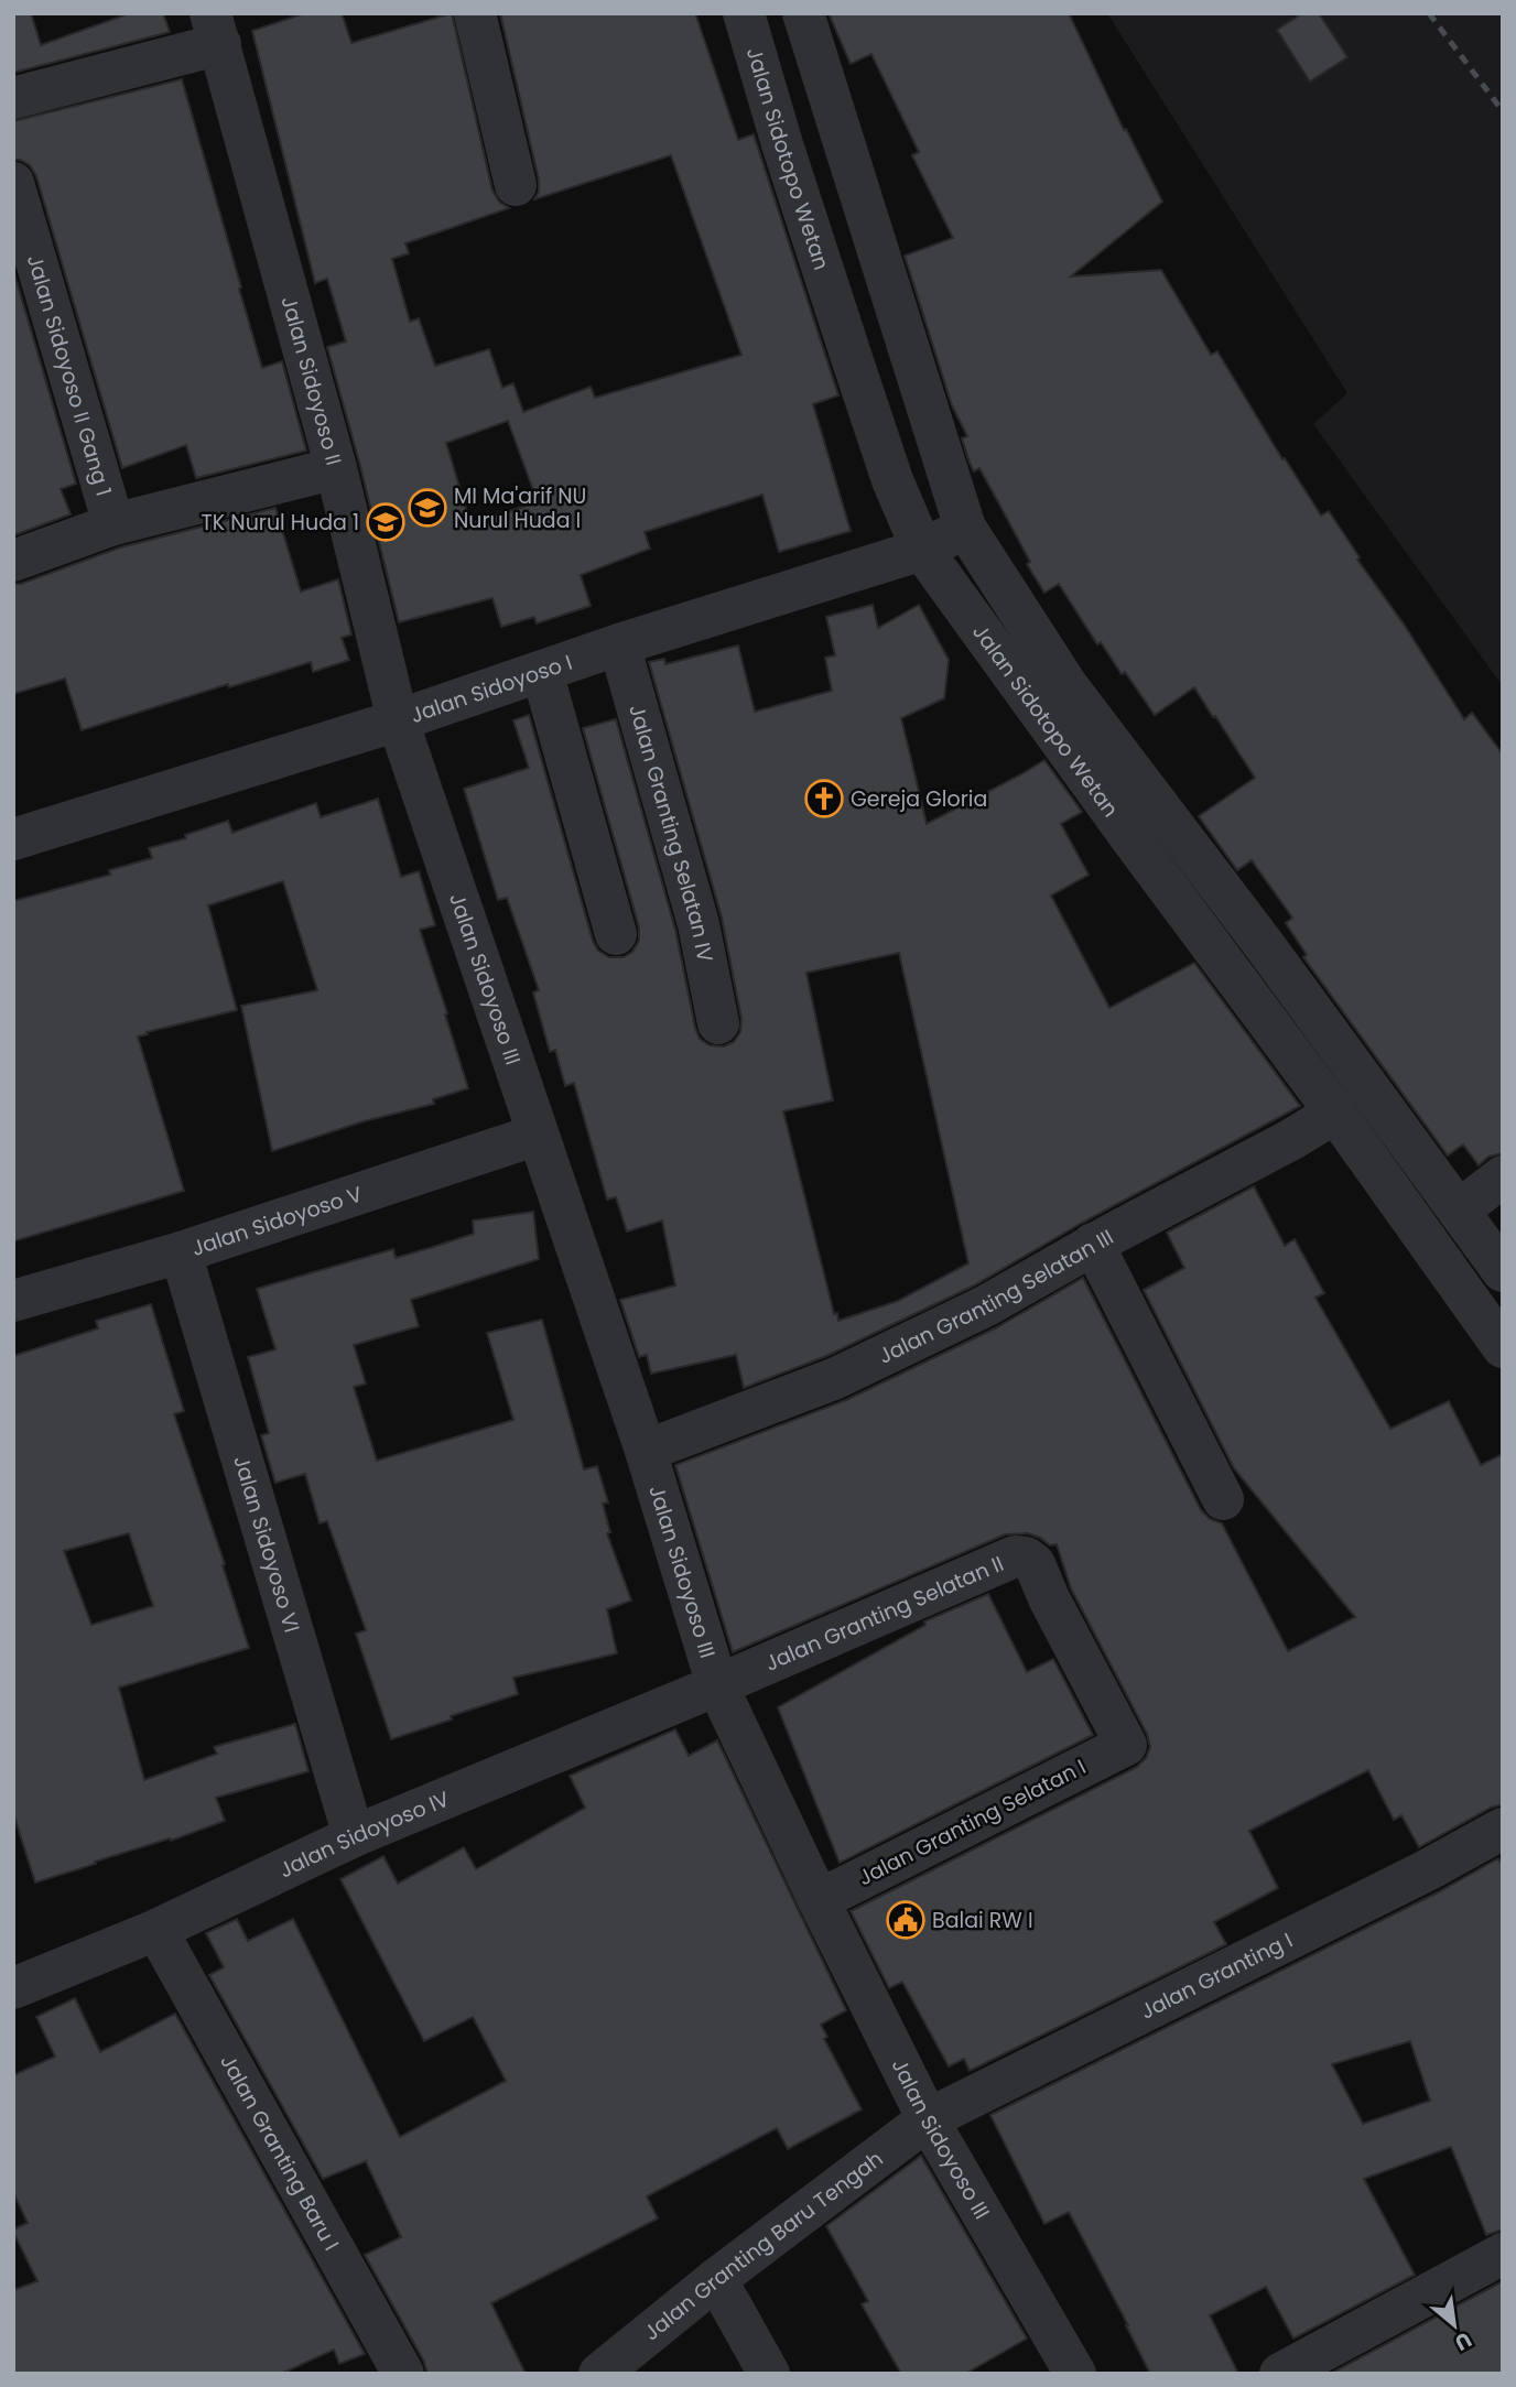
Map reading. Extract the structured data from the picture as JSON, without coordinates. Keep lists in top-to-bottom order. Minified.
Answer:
{"streets":{"street":["Jalan Sidotopo Wetan","Jalan Sidoyoso II Gang 1","Jalan Sidoyoso II","Jalan Sidoyoso I","Jalan Granting Selatan IV","Jalan Sidoyoso III","Jalan Sidoyoso V","Jalan Granting Selatan III","Jalan Sidoyoso VI","Jalan Granting Selatan II","Jalan Granting Selatan I","Jalan Sidoyoso IV","Jalan Granting I","Jalan Granting Baru I","Jalan Granting Baru Tengah"]},"crossings":[["Jalan Sidotopo Wetan","Jalan Sidoyoso I"],["Jalan Sidotopo Wetan","Jalan Granting Selatan III"],["Jalan Sidoyoso II Gang 1","Jalan Sidoyoso II"],["Jalan Sidoyoso II","Jalan Sidoyoso I"],["Jalan Sidoyoso II","Jalan Sidoyoso III"],["Jalan Sidoyoso I","Jalan Granting Selatan IV"],["Jalan Sidoyoso I","Jalan Sidoyoso III"],["Jalan Sidoyoso III","Jalan Sidoyoso V"],["Jalan Sidoyoso III","Jalan Granting Selatan III"],["Jalan Sidoyoso III","Jalan Granting Selatan II"],["Jalan Sidoyoso III","Jalan Granting Selatan I"],["Jalan Sidoyoso III","Jalan Sidoyoso IV"],["Jalan Sidoyoso III","Jalan Granting I"],["Jalan Sidoyoso III","Jalan Granting Baru Tengah"],["Jalan Sidoyoso V","Jalan Sidoyoso VI"],["Jalan Sidoyoso VI","Jalan Sidoyoso IV"],["Jalan Granting Selatan II","Jalan Granting Selatan I"],["Jalan Granting Selatan II","Jalan Sidoyoso IV"],["Jalan Sidoyoso IV","Jalan Granting Baru I"],["Jalan Granting I","Jalan Granting Baru Tengah"]],"places":{"school or university":["MI Ma'arif NU Nurul Huda I","TK Nurul Huda 1"],"church":["Gereja Gloria"],"public building":["Balai RW I"]},"north":"bottom right"}
